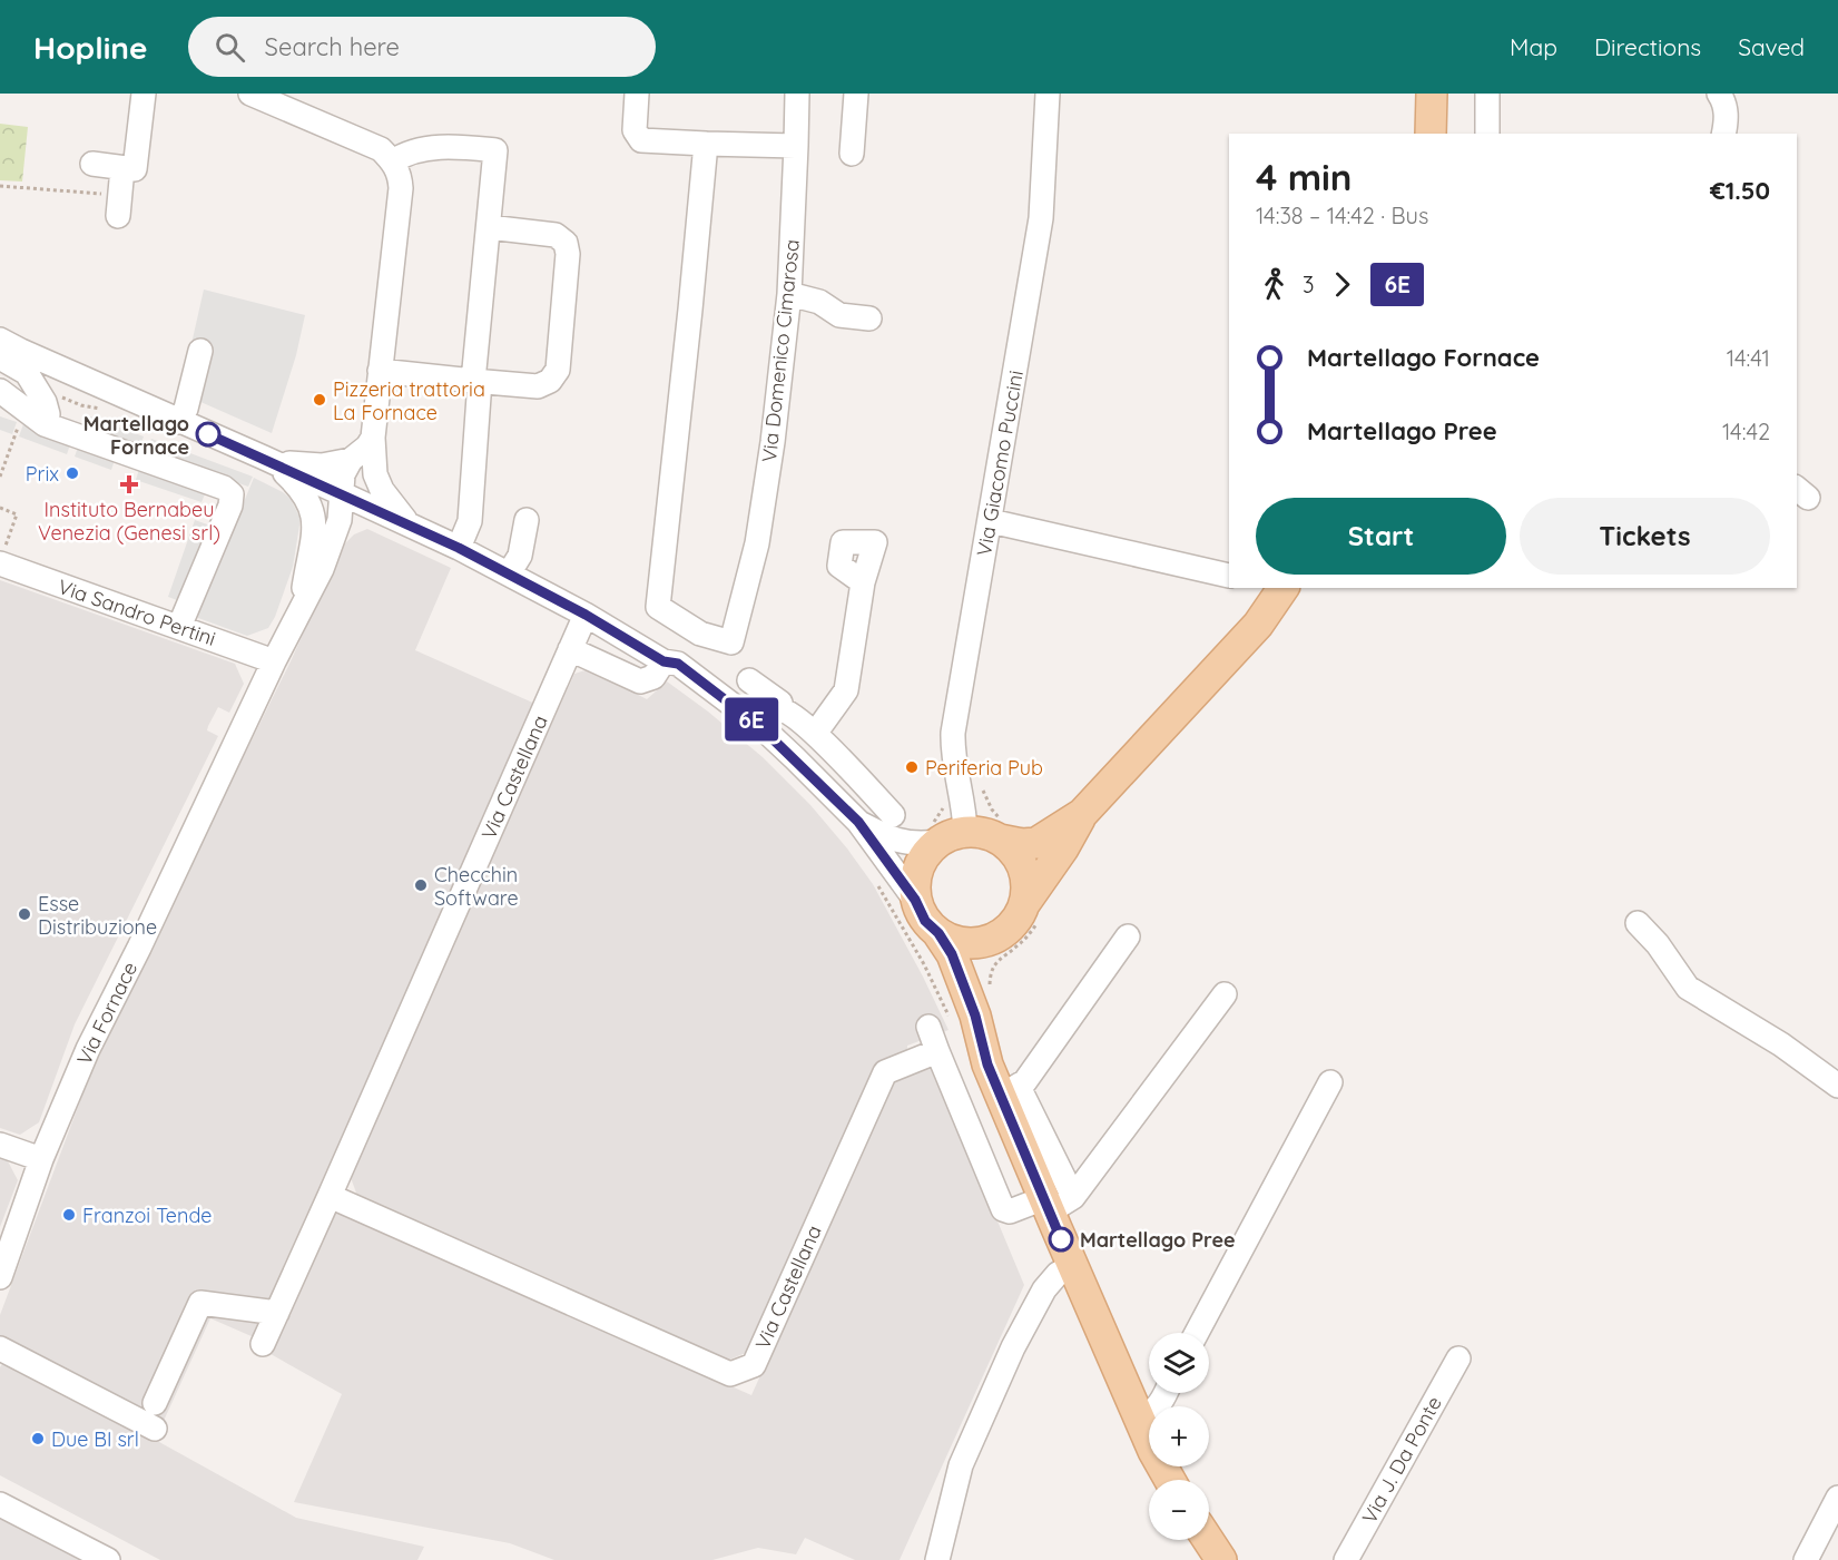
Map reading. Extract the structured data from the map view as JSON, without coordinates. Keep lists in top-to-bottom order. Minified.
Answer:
{"streets":{"street":["Via Domenico Cimarosa","Via Giacomo Puccini","Via Sandro Pertini","Via Castellana","Via Fornace","Via J. Da Ponte"]},"crossings":[["Via Sandro Pertini","Via Fornace"]],"places":{"other":["Pizzeria trattoria La Fornace","Martellago Fornace","Prix","Periferia Pub","Checchin Software","Esse Distribuzione","Franzoi Tende","Martellago Pree","Due BI srl"],"health":["Instituto Bernabeu Venezia (Genesi srl)"]},"lines":["bus line 6E"],"page":{"header":"Hopline","search":"Search here","nav":["Map","Directions","Saved"],"on_map":"6E","heading":["4 min","14:38 – 14:42 · Bus","€1.50"],"legs":["3","6E"],"list":[{"name":"Martellago Fornace","value":"14:41"},{"name":"Martellago Pree","value":"14:42"}],"buttons":["Start","Tickets"],"map_buttons":["+","−"]}}
